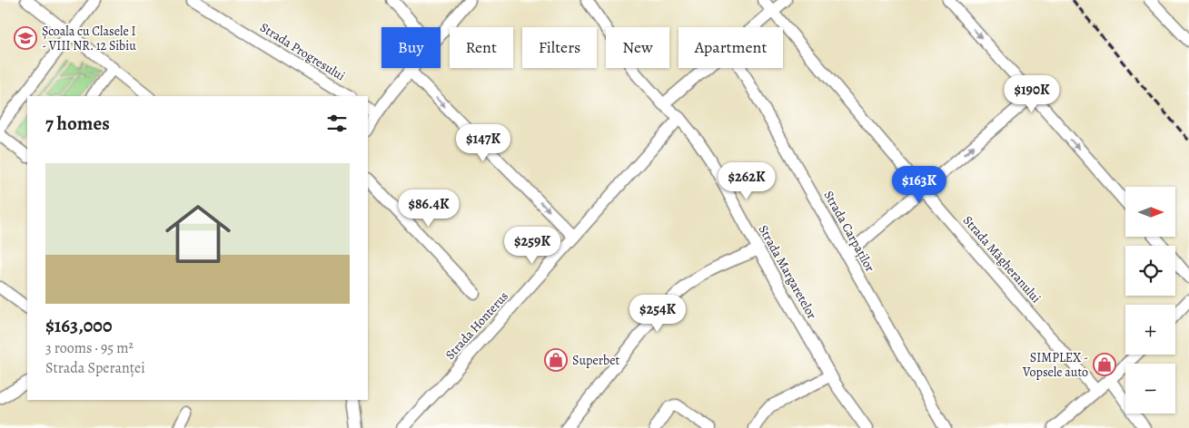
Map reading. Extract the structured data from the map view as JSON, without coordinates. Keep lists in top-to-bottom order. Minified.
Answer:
{"streets":{"street":["Strada Progresului","Strada Carpaților","Strada Măgheranului","Strada Margaretelor","Strada Honterus"]},"crossings":[["Strada Margaretelor","Strada Honterus"]],"places":{"school or university":["Școala cu Clasele I - VIII NR. 12 Sibiu"],"shop":["Superbet","SIMPLEX - Vopsele auto"]},"north":"right","page":{"chip":["Buy","Rent","Filters","New","Apartment"],"price":["$190K","$147K","$262K","$163K","$86.4K","$259K","$254K"],"heading":"7 homes","list":[{"name":"$163,000","note":"3 rooms · 95 m² · Strada Speranței"}],"map_buttons":["+","−"]}}
